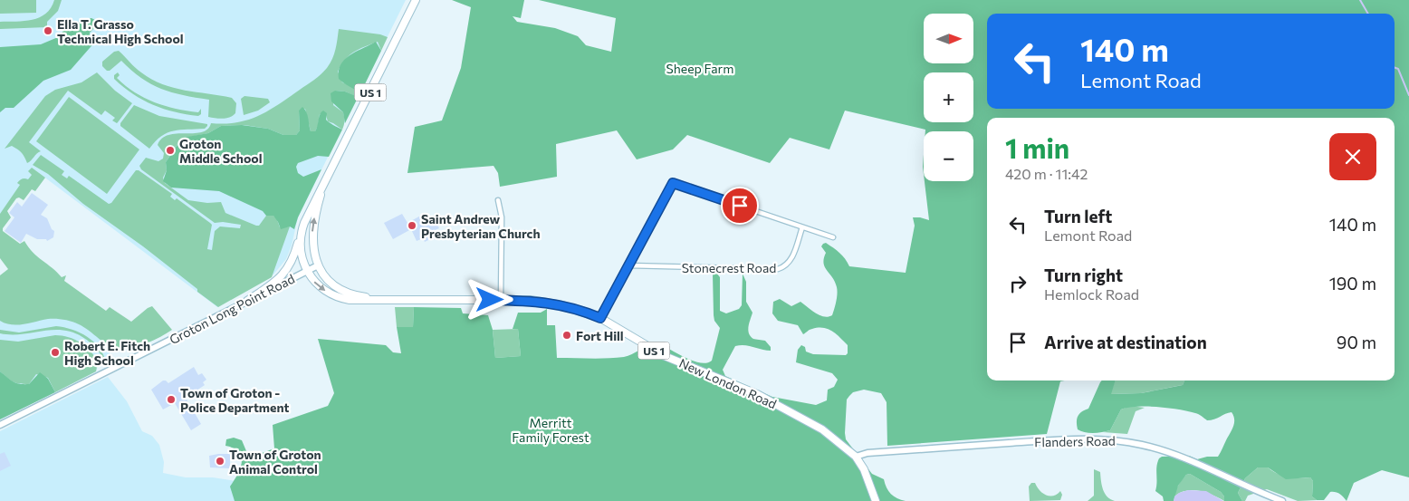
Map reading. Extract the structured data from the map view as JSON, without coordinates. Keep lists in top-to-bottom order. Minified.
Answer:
{"streets":{"main road":["US 1","New London Road"],"street":["Stonecrest Road","Groton Long Point Road","Flanders Road"]},"crossings":[["US 1","Groton Long Point Road"],["US 1","New London Road"],["New London Road","Flanders Road"]],"parks":["Sheep Farm","Merritt Family Forest"],"places":["Ella T. Grasso Technical High School","Groton Middle School","Saint Andrew Presbyterian Church","Fort Hill","Robert E. Fitch High School","Town of Groton - Police Department","Town of Groton Animal Control"],"north":"right","page":{"map_buttons":["+","−"],"turn":["140 m","Lemont Road"],"heading":["1 min","420 m · 11:42"],"list":[{"name":"Turn left","note":"Lemont Road","value":"140 m"},{"name":"Turn right","note":"Hemlock Road","value":"190 m"},{"name":"Arrive at destination","value":"90 m"}]}}
